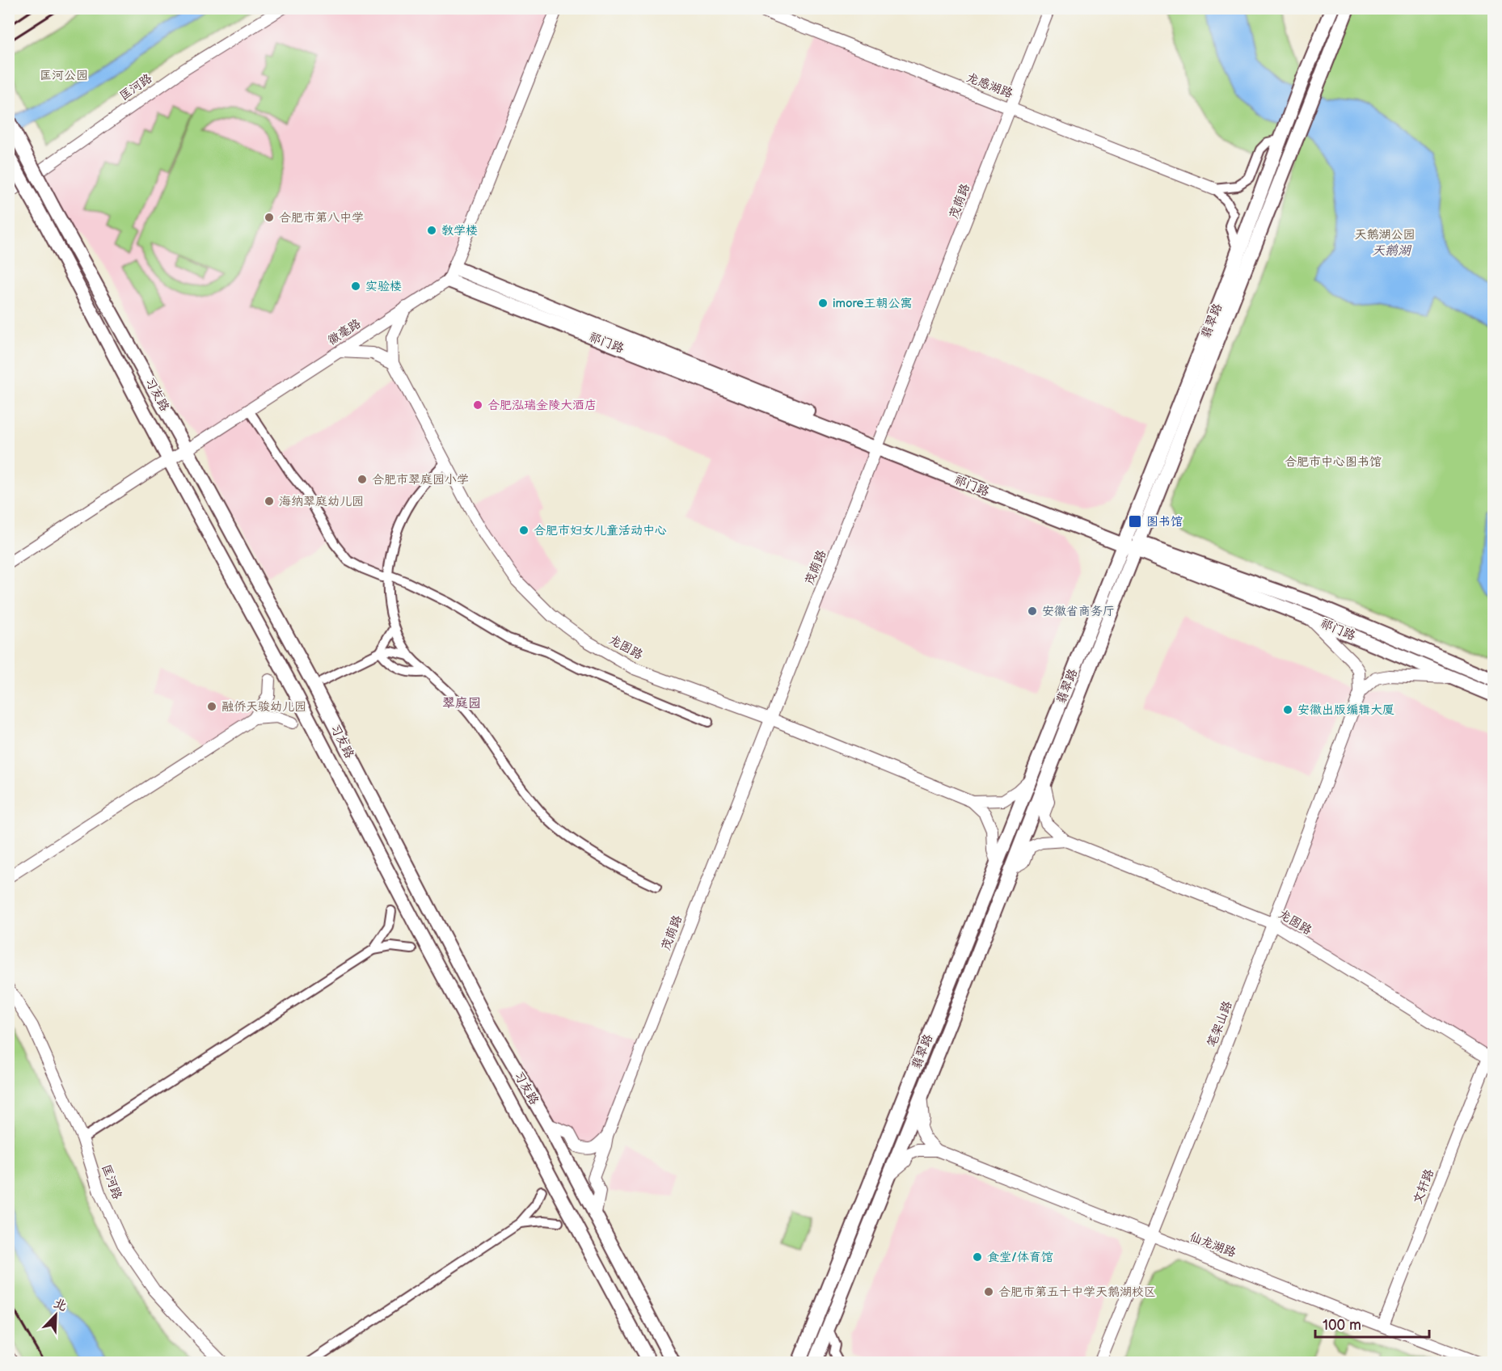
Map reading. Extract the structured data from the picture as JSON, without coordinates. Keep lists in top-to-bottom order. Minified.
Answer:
{"streets":{"main road":["翡翠路","祁门路","习友路"],"street":["龙感湖路","匡河路","茂荫路","徽毫路","龙图路","笔架山路","文轩路","仙龙湖路"]},"crossings":[["龙感湖路","茂荫路"],["茂荫路","祁门路"],["茂荫路","习友路"],["茂荫路","龙图路"],["翡翠路","祁门路"],["徽毫路","祁门路"],["徽毫路","习友路"],["龙图路","笔架山路"],["龙图路","文轩路"],["笔架山路","仙龙湖路"],["文轩路","仙龙湖路"]],"districts":["翠庭园"],"water":["天鹅湖"],"parks":["匡河公园","天鹅湖公园","合肥市中心图书馆"],"places":{"other":["合肥市第八中学","教学楼","实验楼","imore王朝公寓","合肥泓瑞金陵大酒店","合肥市翠庭园小学","海纳翠庭幼儿园","合肥市妇女儿童活动中心","安徽省商务厅","融侨天骏幼儿园","安徽出版编辑大厦","食堂/体育馆","合肥市第五十中学天鹅湖校区"],"transit":["图书馆"]},"scale_bar":"100 m","north":"top right"}
